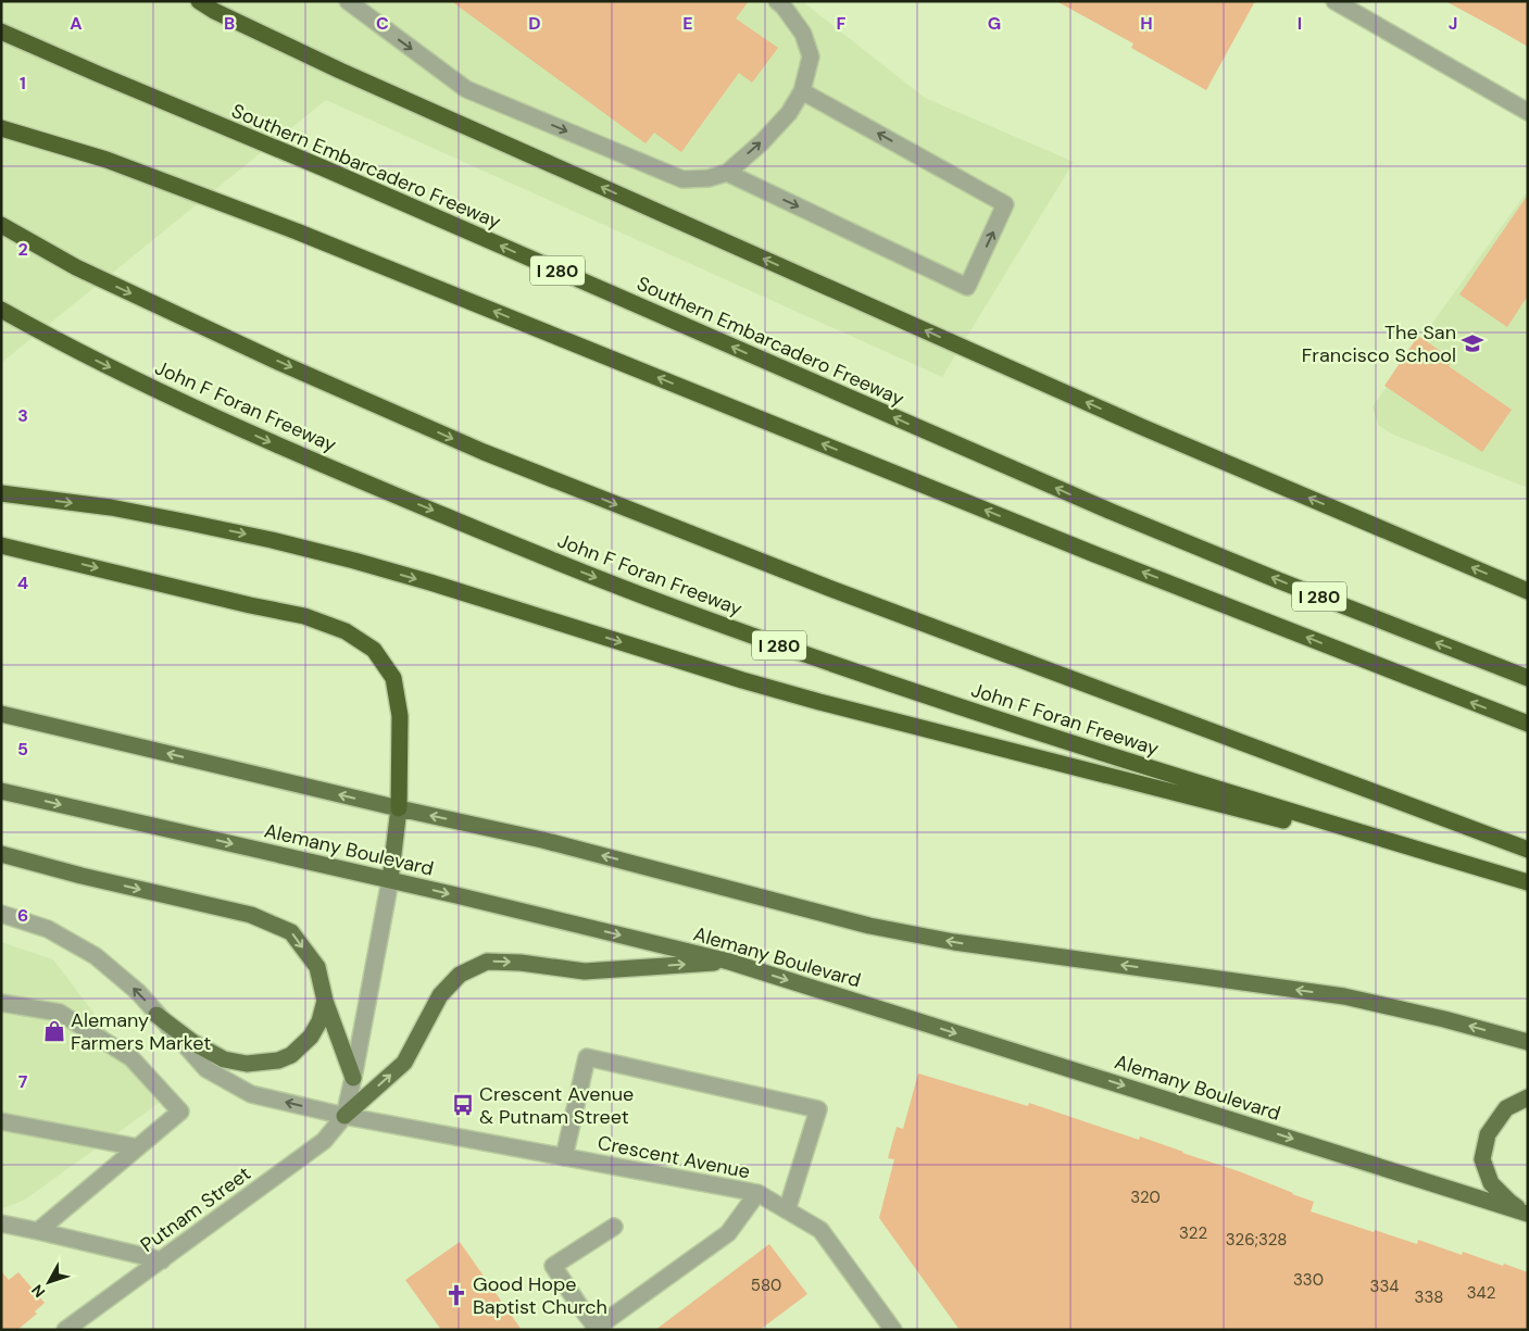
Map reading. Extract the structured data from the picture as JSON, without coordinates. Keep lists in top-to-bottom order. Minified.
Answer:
{"streets":{"highway":["Southern Embarcadero Freeway","I 280","John F Foran Freeway"],"main road":["Alemany Boulevard"],"street":["Crescent Avenue","Putnam Street"]},"crossings":[["Crescent Avenue","Putnam Street"]],"one_way":["Crescent Avenue"],"places":{"school or university":["The San Francisco School"],"shop":["Alemany Farmers Market"],"bus stop":["Crescent Avenue & Putnam Street"],"church":["Good Hope Baptist Church"]},"house_numbers":["320","322","326;328","330","580","334","342","338"],"north":"bottom left","grid":{"columns":["A","B","C","D","E","F","G","H","I","J"],"rows":["1","2","3","4","5","6","7"]}}
